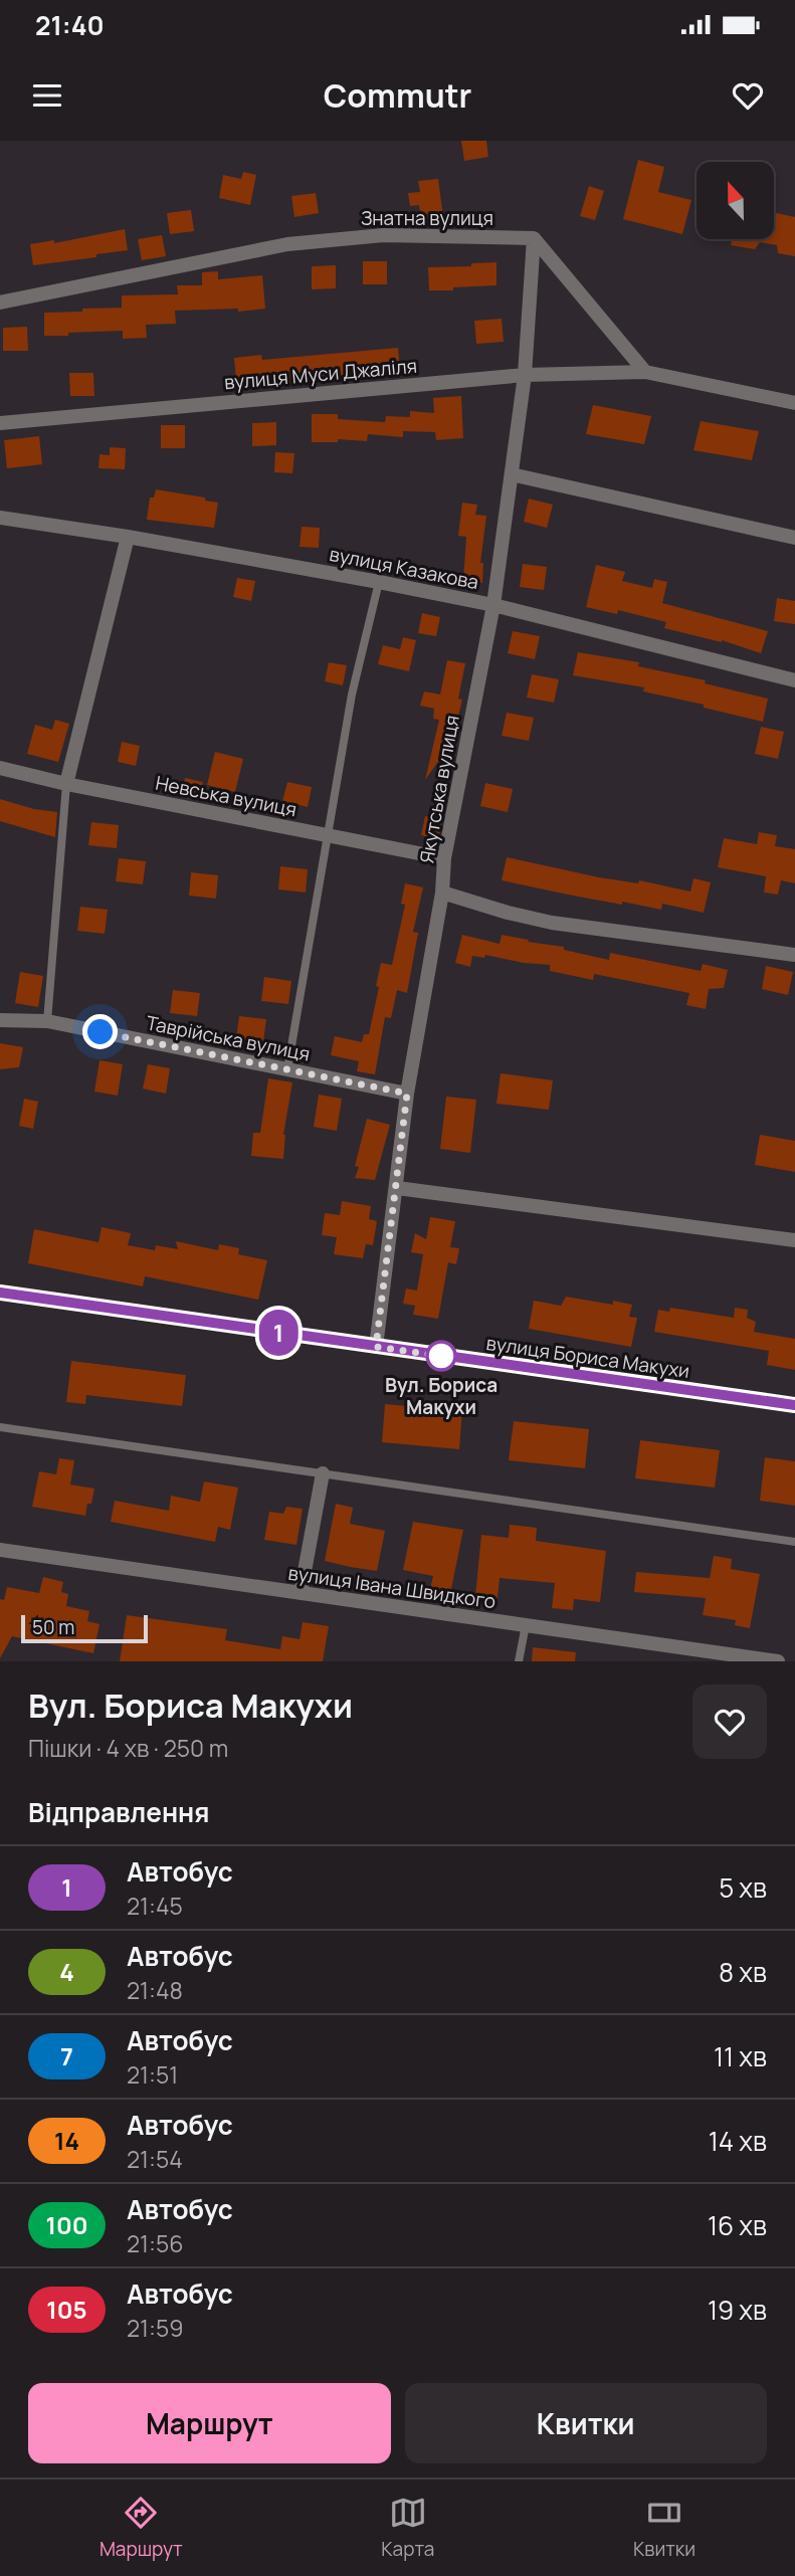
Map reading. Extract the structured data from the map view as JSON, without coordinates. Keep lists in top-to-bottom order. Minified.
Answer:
{"streets":{"main road":["вулиця Бориса Макухи"],"street":["Знатна вулиця","вулиця Муси Джаліля","вулиця Казакова","Якутська вулиця","Невська вулиця","Таврійська вулиця","вулиця Івана Швидкого"]},"crossings":[["Знатна вулиця","Якутська вулиця"],["вулиця Муси Джаліля","Якутська вулиця"],["вулиця Казакова","Якутська вулиця"],["Якутська вулиця","Невська вулиця"],["Якутська вулиця","Таврійська вулиця"],["Якутська вулиця","вулиця Бориса Макухи"]],"places":["Вул. Бориса Макухи"],"lines":["bus line 1"],"scale_bar":"50 m","north":"top","page":{"status":"21:40","header":"Commutr","on_map":"1","scale":"50 m","heading":[["Вул. Бориса Макухи","Пішки · 4 хв · 250 m"],"Відправлення"],"list":[{"mark":"1","name":"Автобус","note":"21:45","value":"5 хв"},{"mark":"4","name":"Автобус","note":"21:48","value":"8 хв"},{"mark":"7","name":"Автобус","note":"21:51","value":"11 хв"},{"mark":"14","name":"Автобус","note":"21:54","value":"14 хв"},{"mark":"100","name":"Автобус","note":"21:56","value":"16 хв"},{"mark":"105","name":"Автобус","note":"21:59","value":"19 хв"}],"buttons":["Маршрут","Квитки"],"tabs":["Маршрут","Карта","Квитки"]}}
